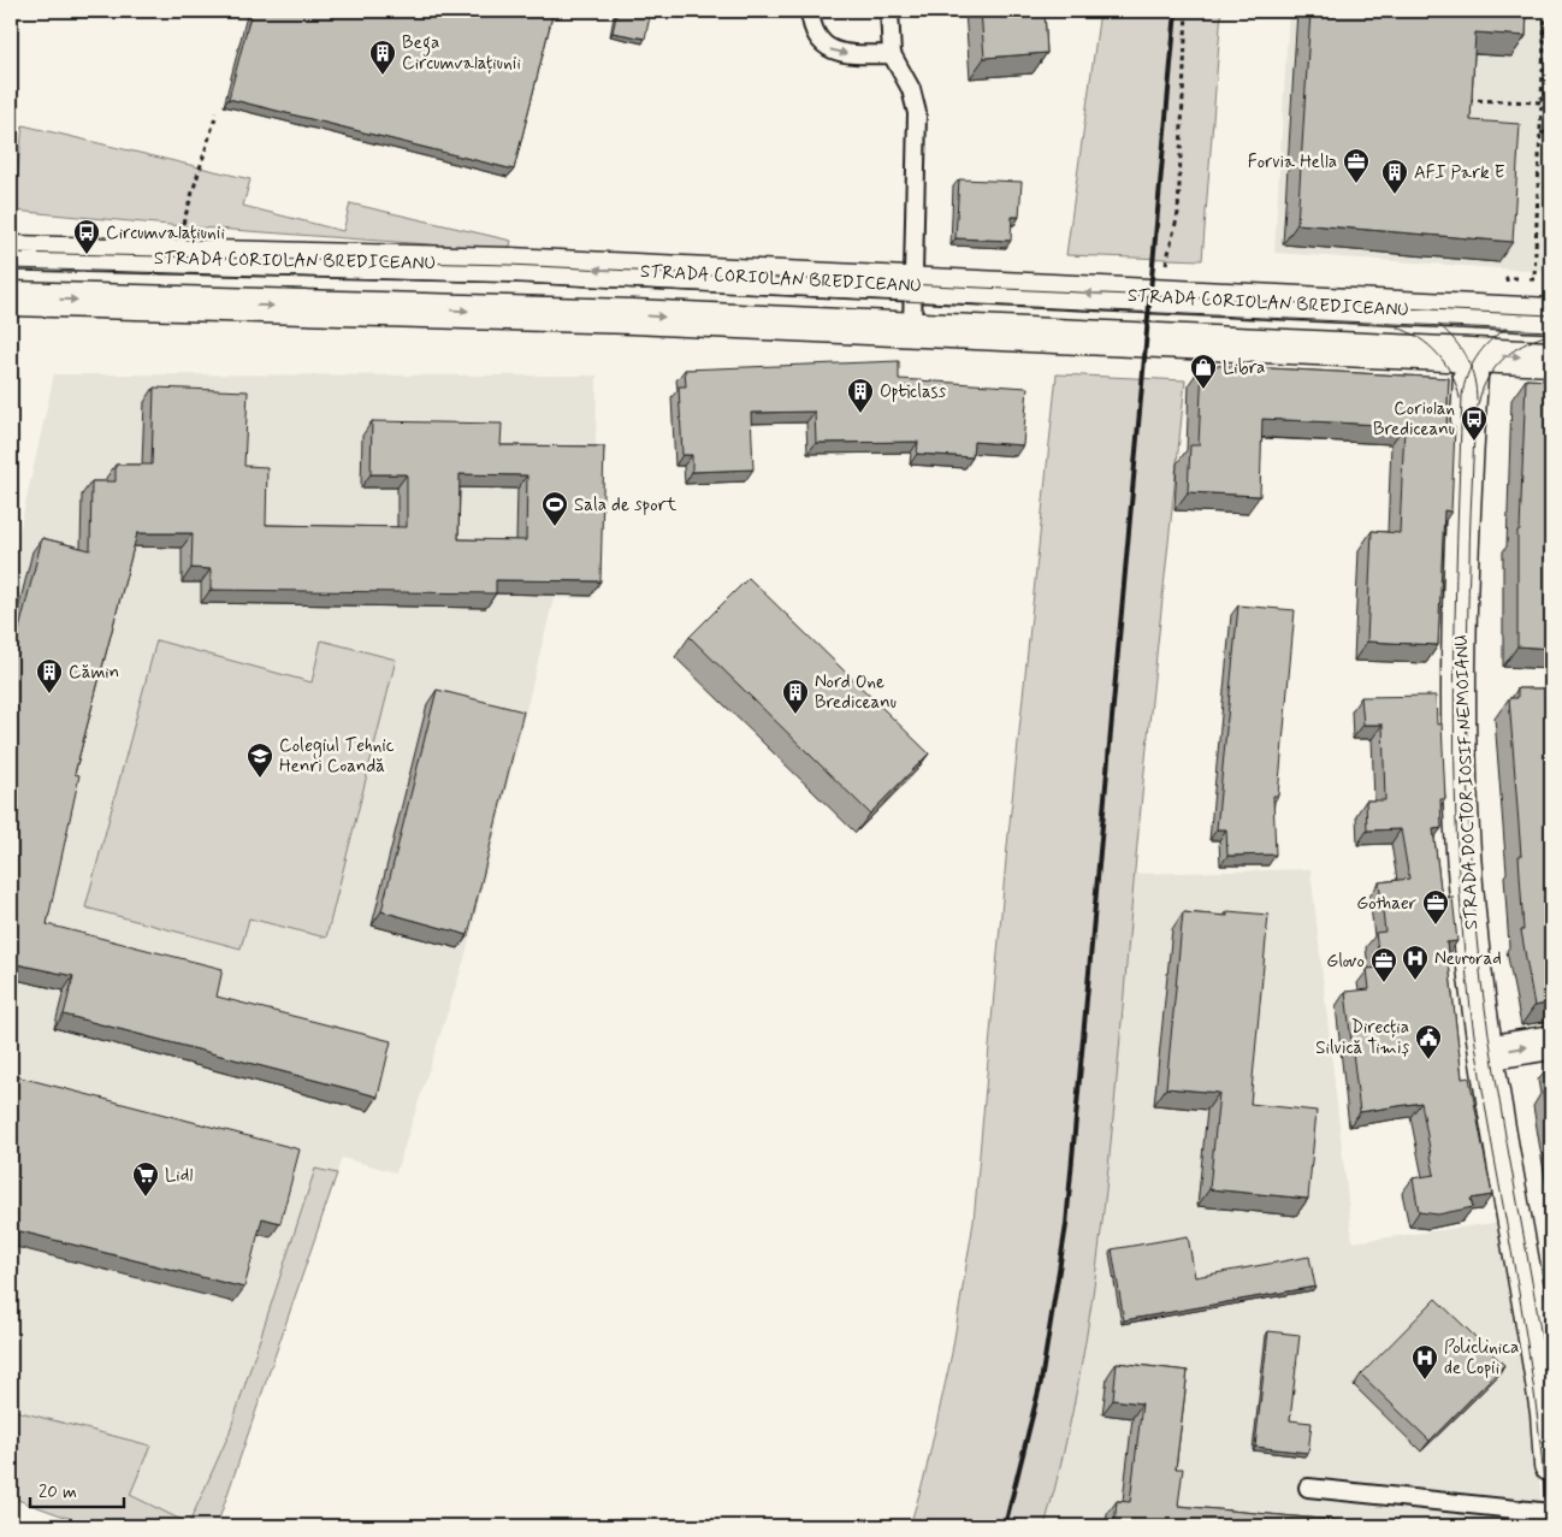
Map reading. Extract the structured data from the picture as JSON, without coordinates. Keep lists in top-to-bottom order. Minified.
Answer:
{"streets":{"street":["STRADA CORIOLAN BREDICEANU","STRADA DOCTOR IOSIF NEMOIANU"]},"crossings":[["STRADA CORIOLAN BREDICEANU","STRADA DOCTOR IOSIF NEMOIANU"]],"places":{"building":["Bega Circumvalațiunii","AFI Park E","Opticlass","Cămin","Nord One Brediceanu"],"office":["Forvia Hella","Gothaer","Glovo"],"bus stop":["Circumvalațiunii","Coriolan Brediceanu"],"shop":["Libra"],"sports":["Sala de sport"],"school or university":["Colegiul Tehnic Henri Coandă"],"hospital":["Neurorad","Policlinica de Copii"],"public building":["Direcția Silvică Timiș"],"supermarket":["Lidl"]},"scale_bar":"20 m"}
